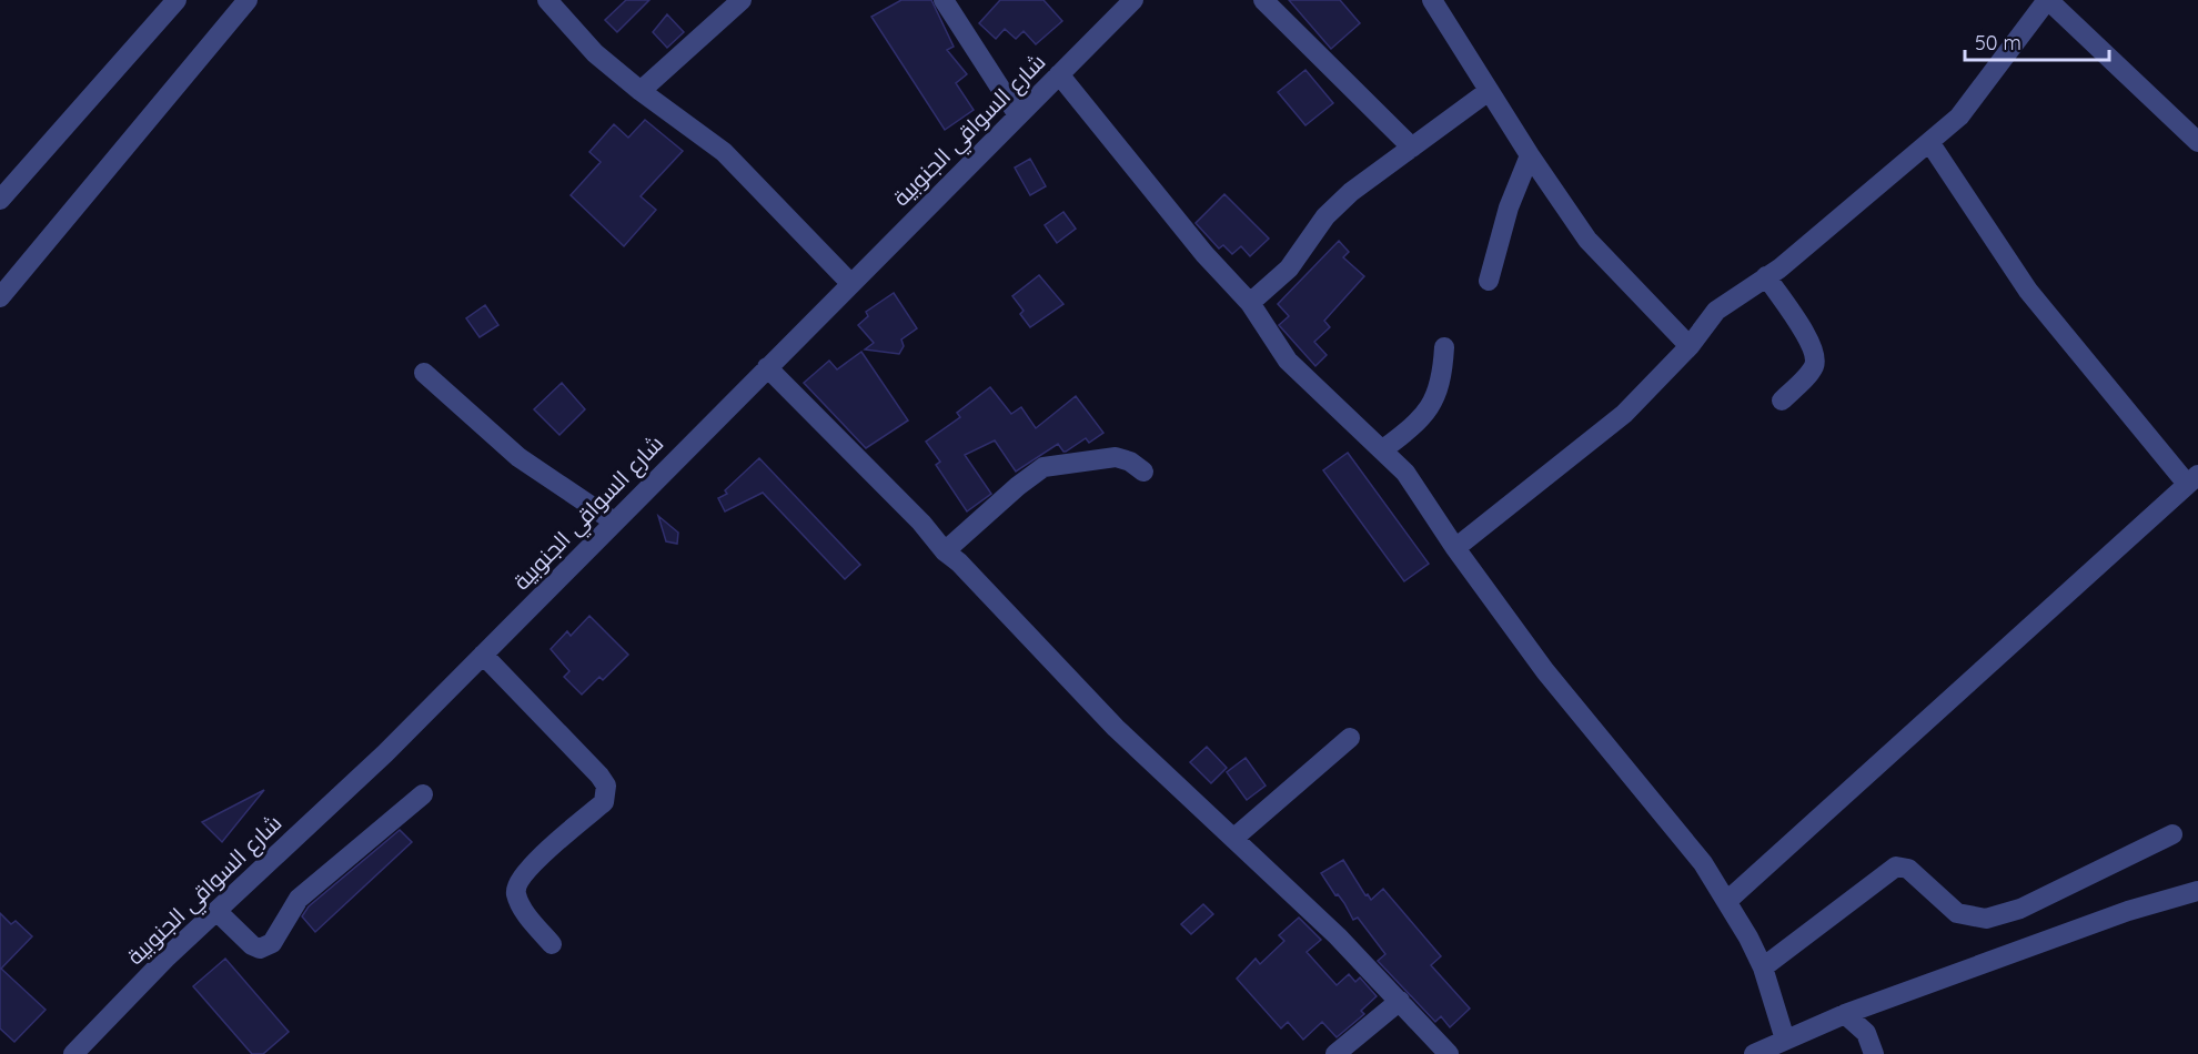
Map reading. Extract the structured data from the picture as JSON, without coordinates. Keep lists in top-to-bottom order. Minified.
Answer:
{"streets":{"street":["شارع السواقي الجنوبية"]},"scale_bar":"50 m"}
